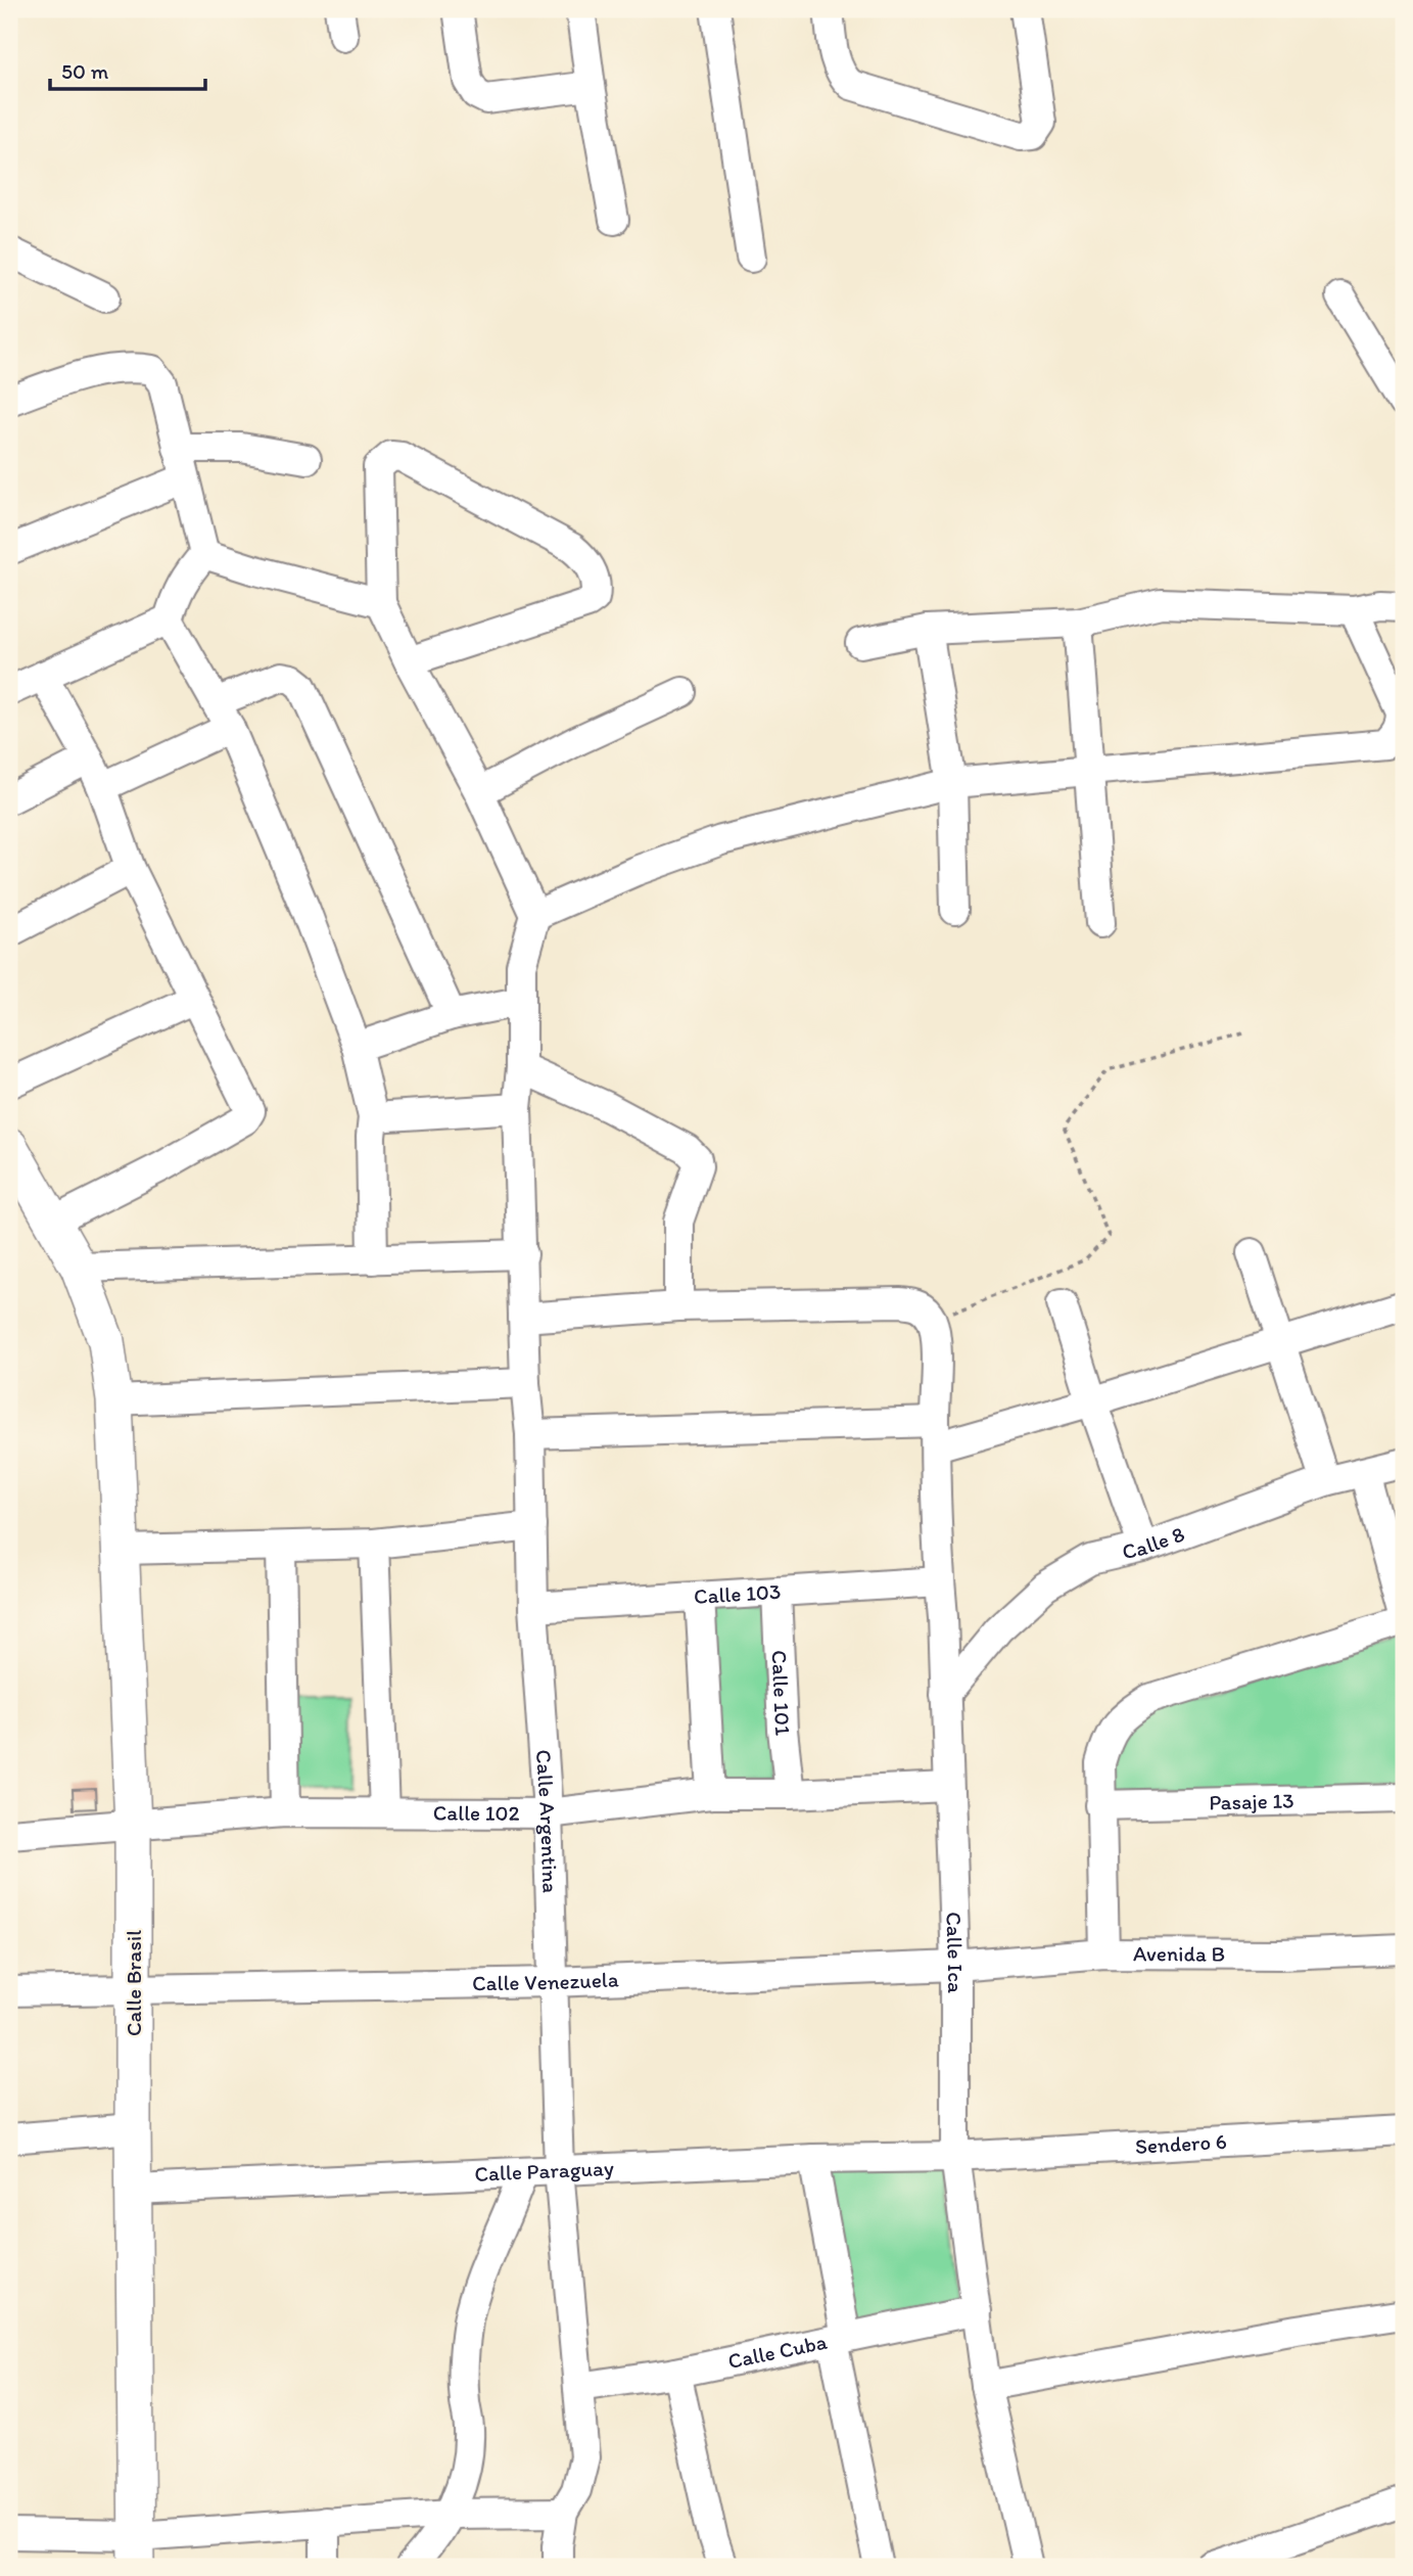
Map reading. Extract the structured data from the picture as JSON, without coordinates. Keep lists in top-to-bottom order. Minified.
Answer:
{"streets":{"main road":["Calle Brasil"],"street":["Calle 8","Calle 103","Calle 101","Pasaje 13","Calle 102","Calle Argentina","Calle Ica","Avenida B","Calle Venezuela","Sendero 6","Calle Paraguay","Calle Cuba"]},"crossings":[["Calle 8","Calle Ica"],["Calle 103","Calle 101"],["Calle 103","Calle Argentina"],["Calle 103","Calle Ica"],["Calle 101","Calle 102"],["Calle 102","Calle Argentina"],["Calle 102","Calle Ica"],["Calle 102","Calle Brasil"],["Calle Argentina","Calle Venezuela"],["Calle Argentina","Calle Paraguay"],["Calle Argentina","Calle Cuba"],["Calle Ica","Avenida B"],["Calle Ica","Calle Venezuela"],["Calle Ica","Sendero 6"],["Calle Ica","Calle Paraguay"],["Calle Ica","Calle Cuba"],["Avenida B","Calle Venezuela"],["Calle Venezuela","Calle Brasil"],["Calle Brasil","Calle Paraguay"],["Sendero 6","Calle Paraguay"]],"scale_bar":"50 m"}
